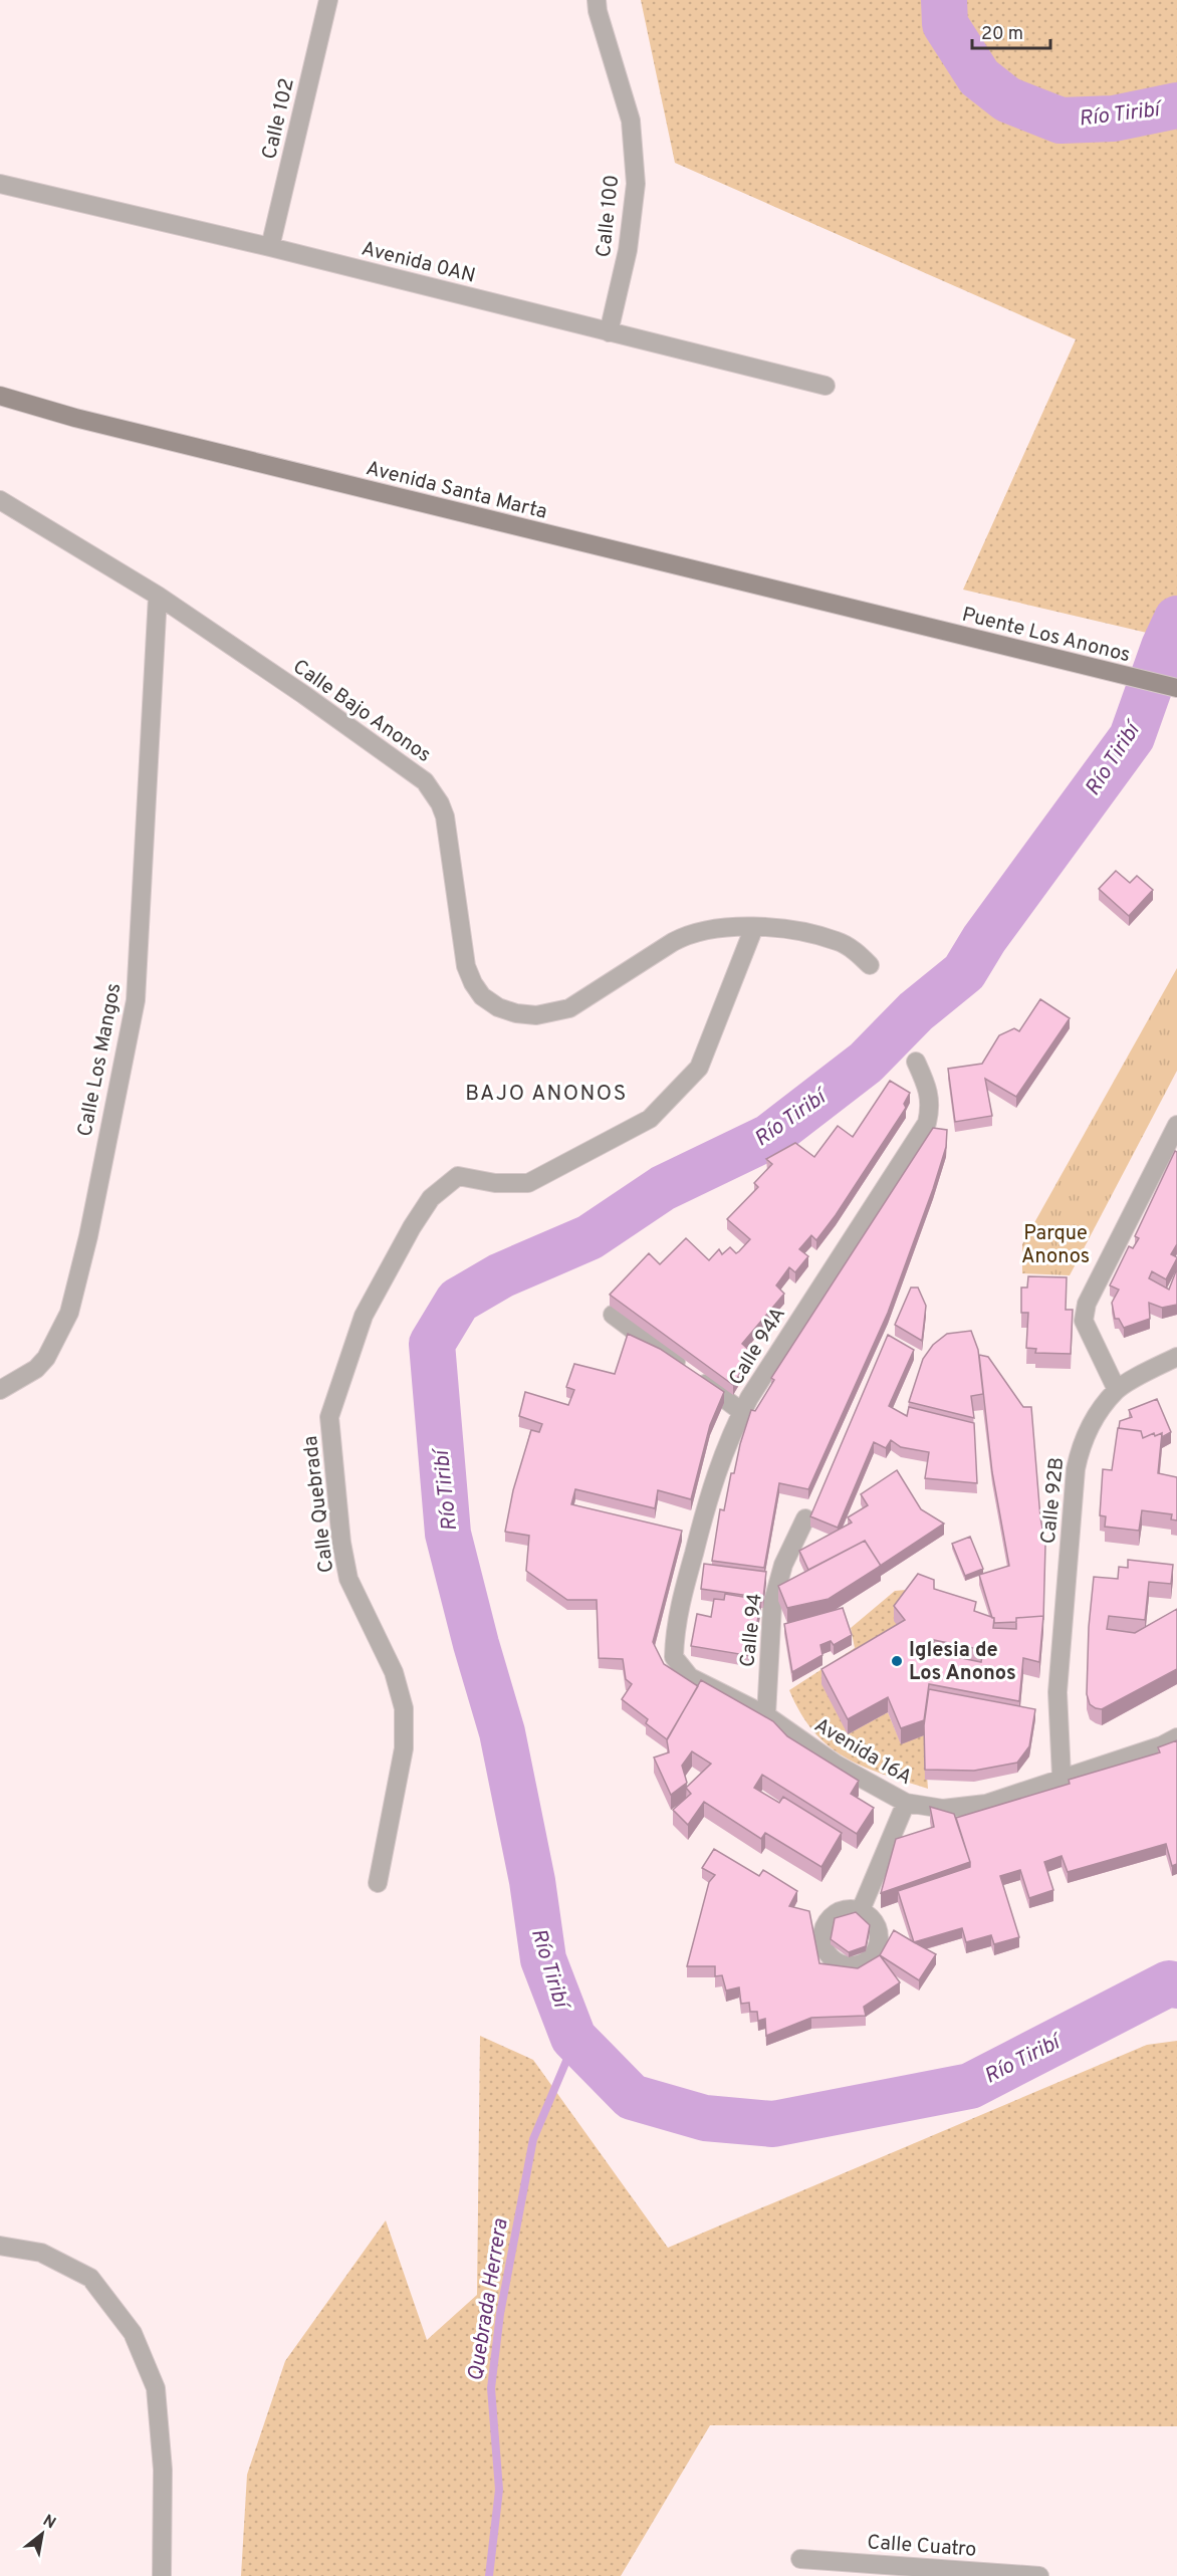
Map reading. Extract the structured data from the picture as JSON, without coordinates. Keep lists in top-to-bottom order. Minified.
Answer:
{"streets":{"main road":["Avenida Santa Marta","Puente Los Anonos"],"street":["Calle 102","Calle 100","Avenida 0AN","Calle Bajo Anonos","Calle Los Mangos","Calle 94A","Calle 92B","Calle Quebrada","Calle 94","Avenida 16A","Calle Cuatro"]},"crossings":[["Calle 102","Avenida 0AN"],["Calle 100","Avenida 0AN"],["Avenida Santa Marta","Puente Los Anonos"],["Calle Bajo Anonos","Calle Los Mangos"],["Calle Bajo Anonos","Calle Quebrada"],["Calle 94A","Avenida 16A"],["Calle 92B","Avenida 16A"],["Calle 94","Avenida 16A"]],"districts":["BAJO ANONOS"],"water":["Río Tiribí","Quebrada Herrera"],"parks":["Parque Anonos"],"places":["Iglesia de Los Anonos"],"scale_bar":"20 m","north":"top right"}
